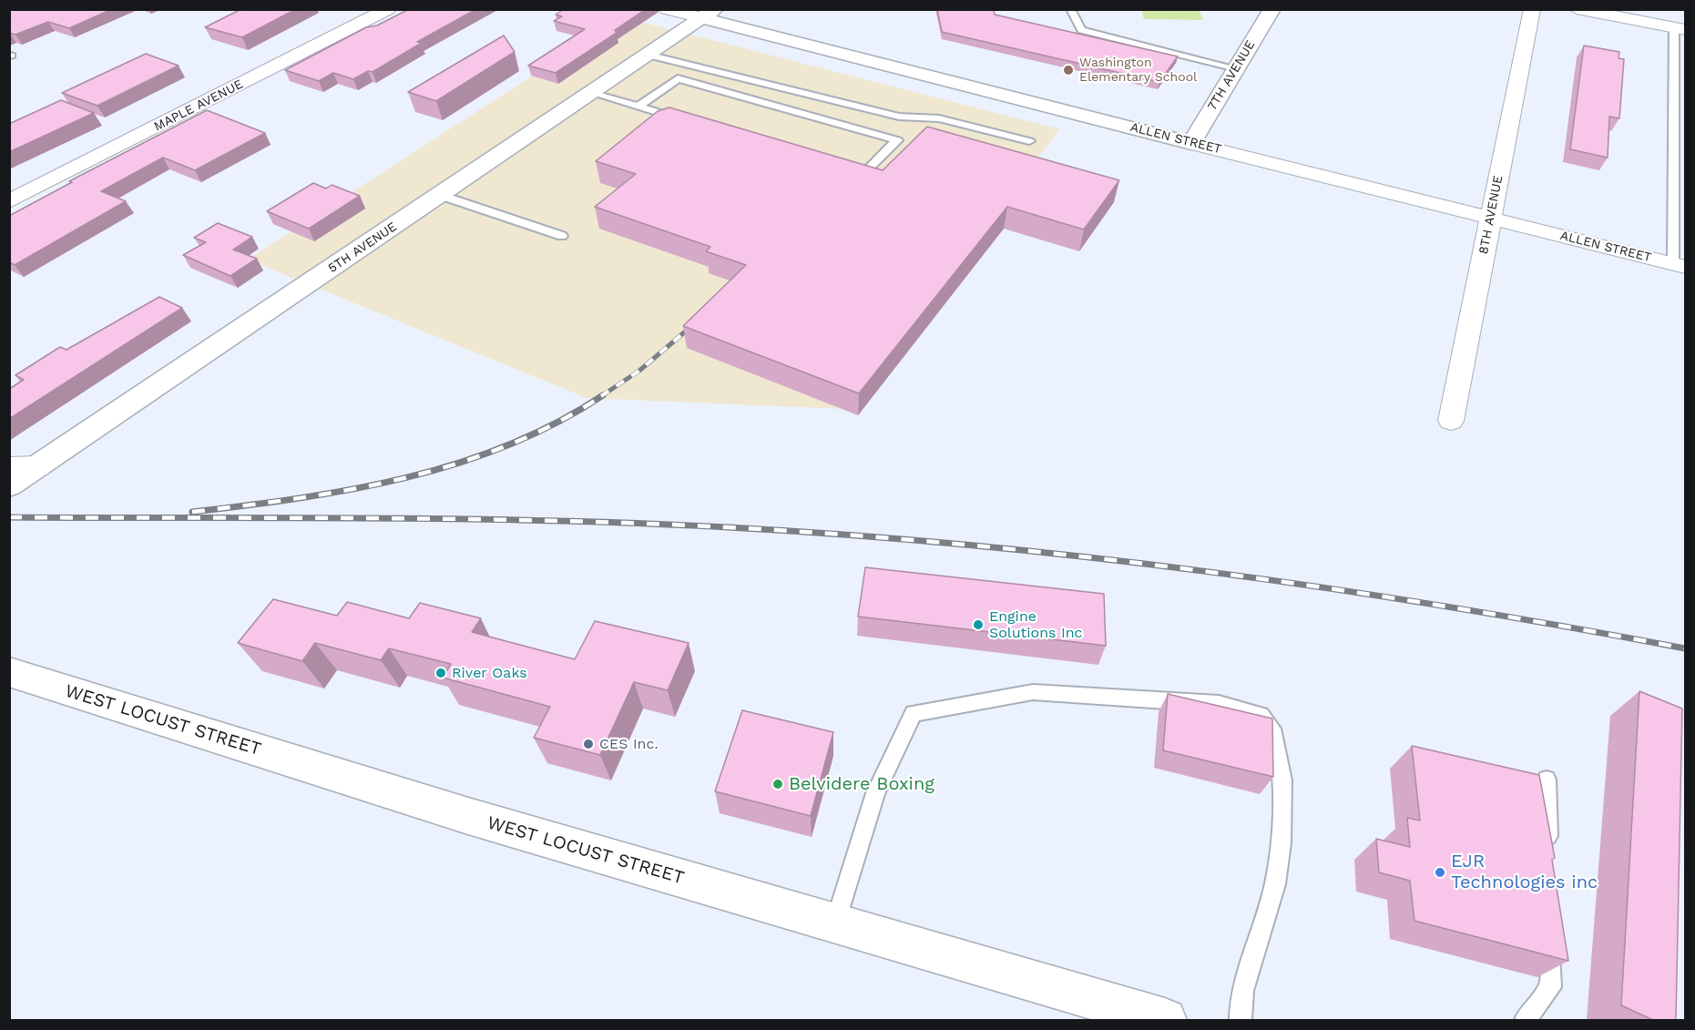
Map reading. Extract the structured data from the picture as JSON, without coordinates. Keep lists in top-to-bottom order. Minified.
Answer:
{"streets":{"street":["7TH AVENUE","MAPLE AVENUE","ALLEN STREET","8TH AVENUE","5TH AVENUE","WEST LOCUST STREET"]},"crossings":[["7TH AVENUE","ALLEN STREET"],["ALLEN STREET","8TH AVENUE"],["ALLEN STREET","5TH AVENUE"]],"places":["Washington Elementary School","Engine Solutions Inc","River Oaks","CES Inc.","Belvidere Boxing","EJR Technologies inc"]}
